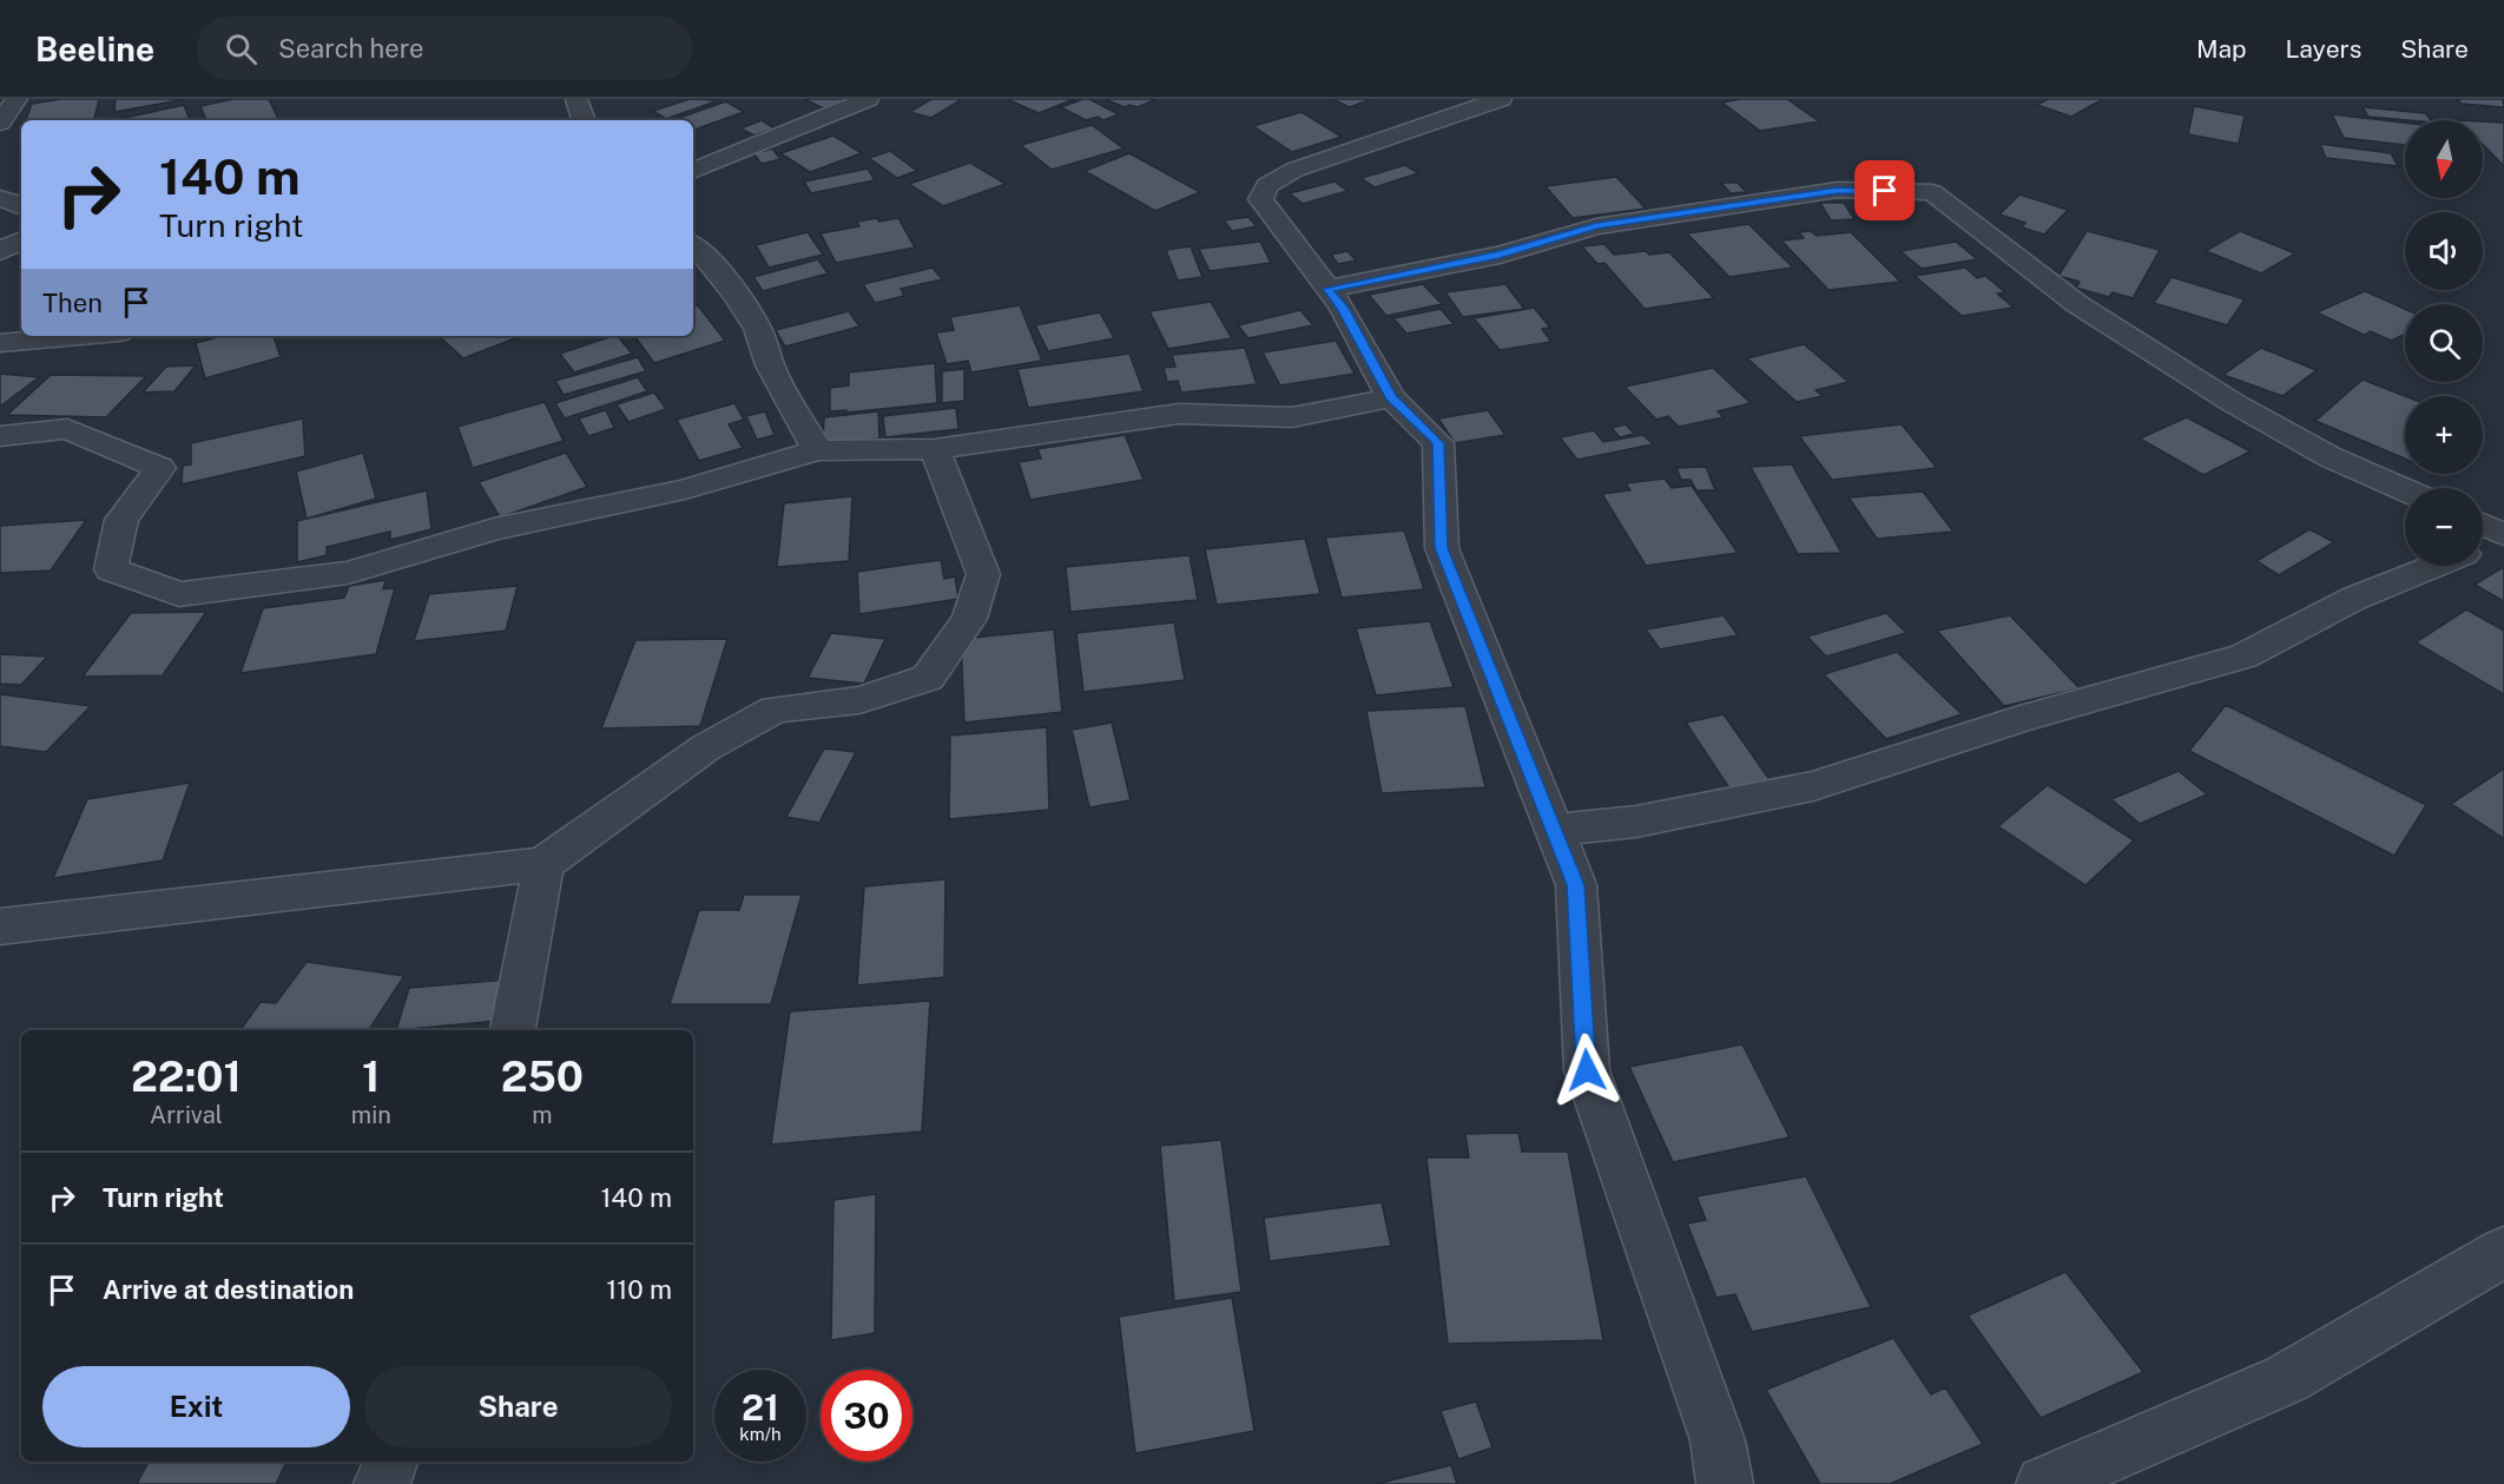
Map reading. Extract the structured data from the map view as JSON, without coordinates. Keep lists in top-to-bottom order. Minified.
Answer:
{"north":"bottom","page":{"header":"Beeline","search":"Search here","nav":["Map","Layers","Share"],"map_buttons":["+","−"],"turn":["140 m","Turn right"],"then":"Then","eta":["22:01","Arrival","1","min","250","m"],"list":[{"name":"Turn right","value":"140 m"},{"name":"Arrive at destination","value":"110 m"}],"buttons":["Exit","Share"],"speed":"21 km/h","limit":"30"}}
